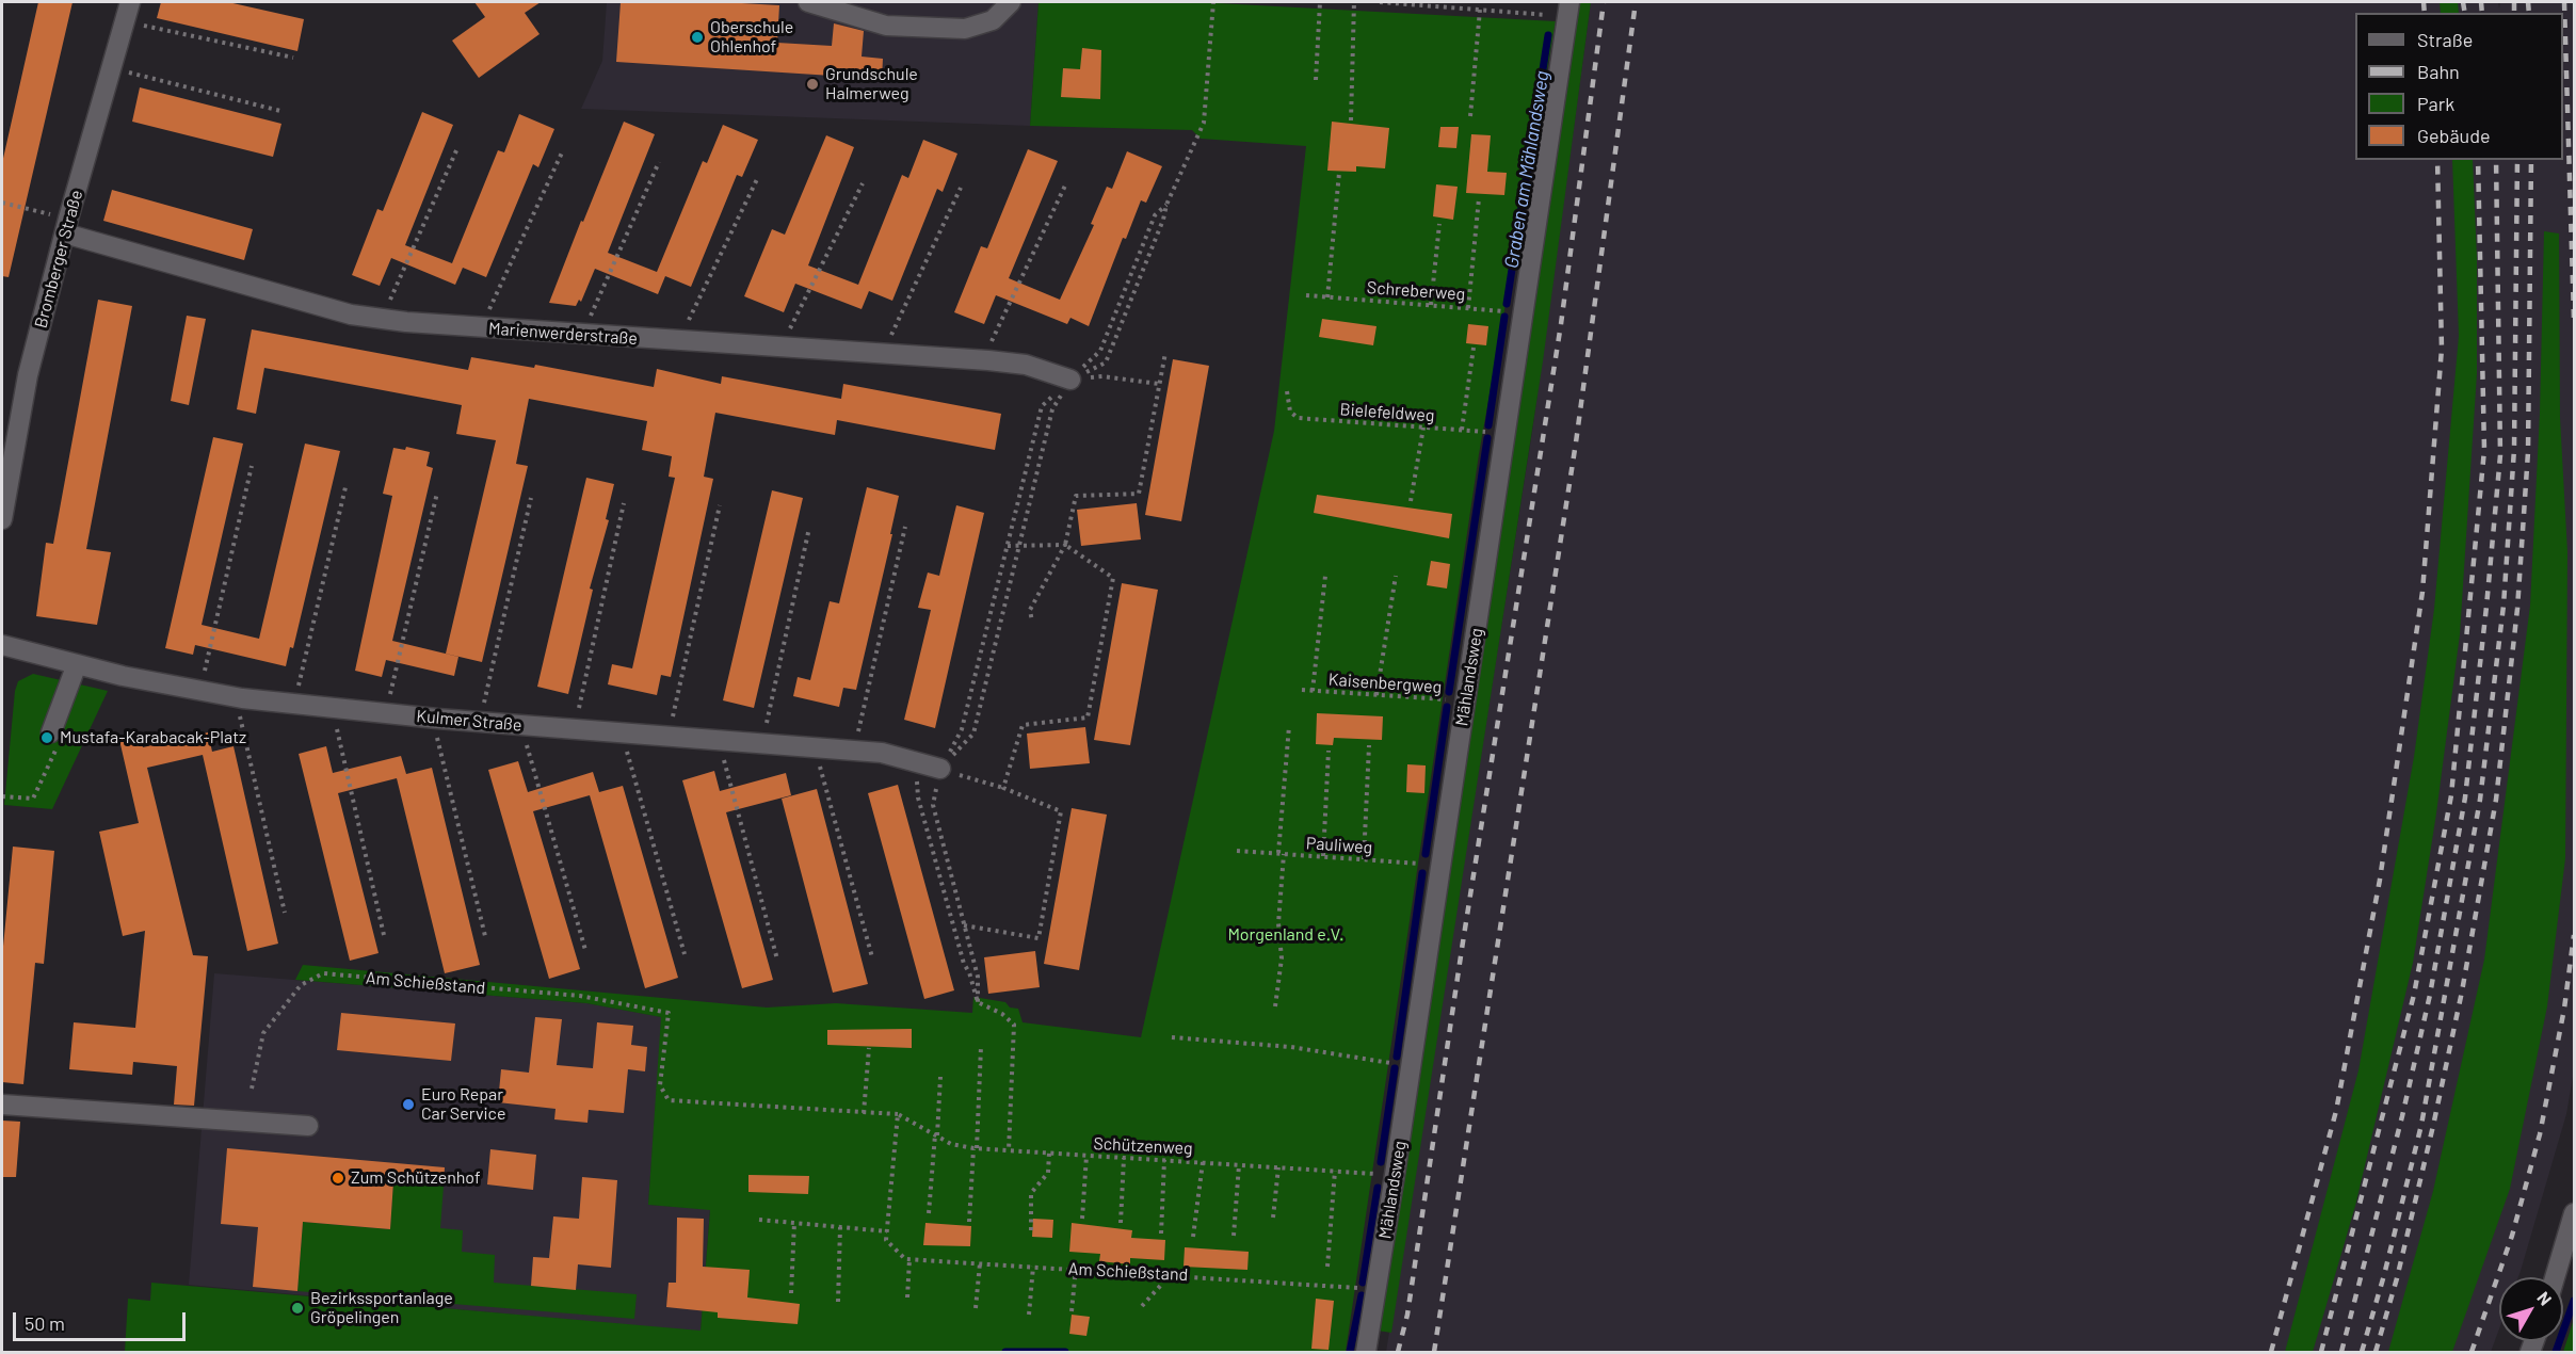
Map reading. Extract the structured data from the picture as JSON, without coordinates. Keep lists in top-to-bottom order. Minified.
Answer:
{"streets":{"street":["Bromberger Straße","Marienwerderstraße","Mählandsweg","Kulmer Straße"],"path":["Schreberweg","Bielefeldweg","Kaisenbergweg","Pauliweg","Am Schießstand","Schützenweg"]},"crossings":[["Bromberger Straße","Marienwerderstraße"],["Schreberweg","Mählandsweg"],["Bielefeldweg","Mählandsweg"],["Mählandsweg","Kaisenbergweg"],["Mählandsweg","Pauliweg"],["Mählandsweg","Am Schießstand"],["Mählandsweg","Schützenweg"],["Am Schießstand","Schützenweg"]],"water":["Graben am Mählandsweg"],"parks":["Morgenland e.V."],"places":["Oberschule Ohlenhof","Grundschule Halmerweg","Mustafa-Karabacak-Platz","Euro Repar Car Service","Zum Schützenhof","Bezirkssportanlage Gröpelingen"],"legend":["Straße","Bahn","Park","Gebäude"],"scale_bar":"50 m","north":"top right"}
